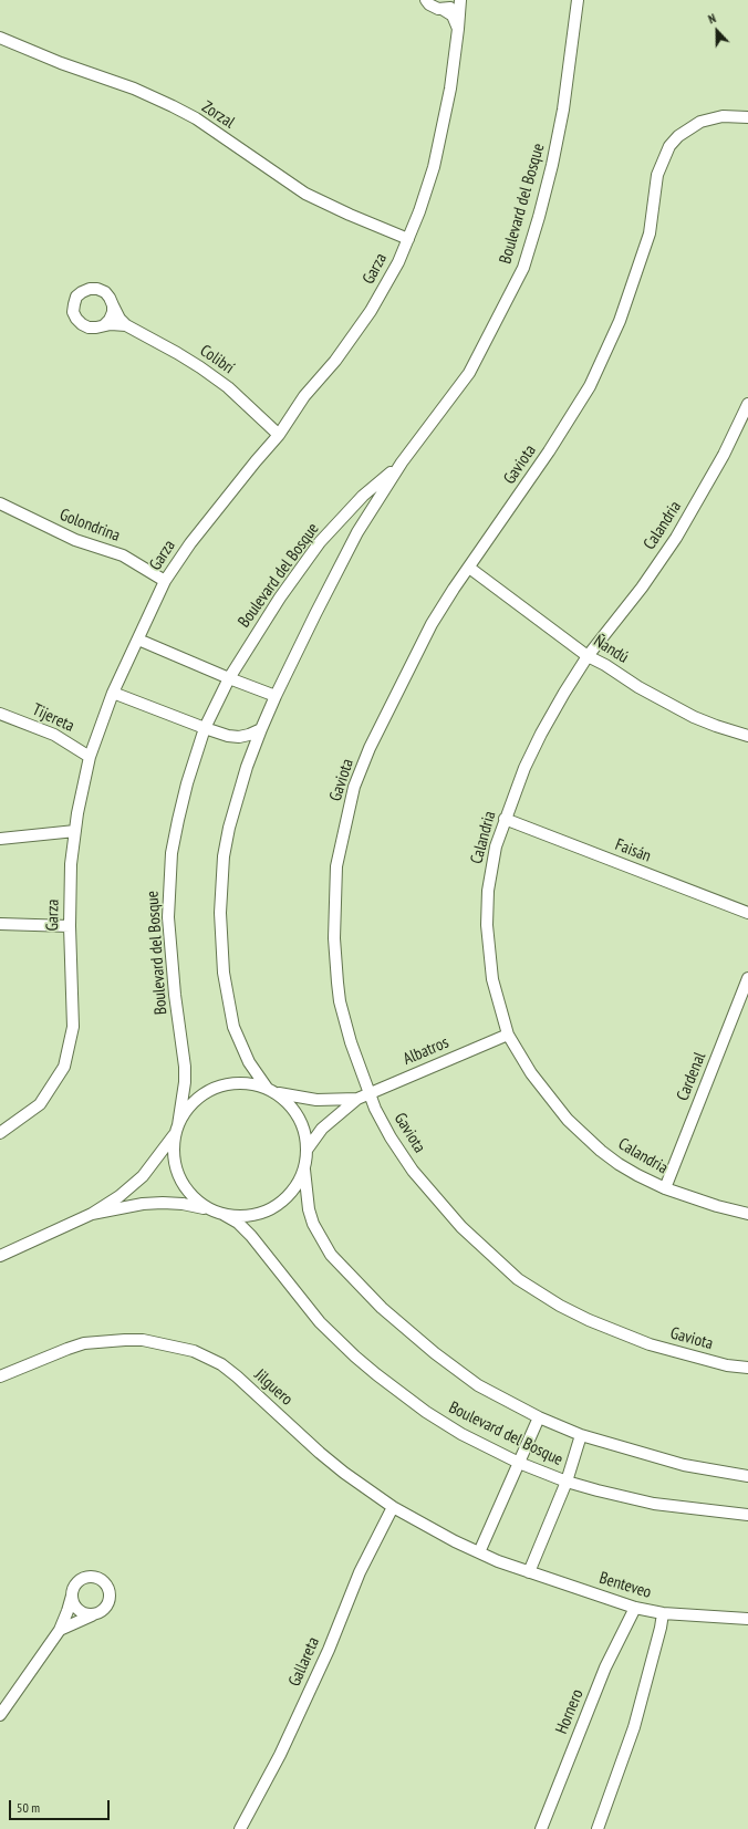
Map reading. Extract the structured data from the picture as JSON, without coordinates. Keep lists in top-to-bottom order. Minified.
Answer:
{"streets":{"street":["Zorzal","Boulevard del Bosque","Garza","Colibrí","Gaviota","Golondrina","Calandria","Ñandú","Tijereta","Faisán","Albatros","Cardenal","Jilguero","Benteveo","Gallareta","Hornero"]},"crossings":[["Zorzal","Garza"],["Garza","Colibrí"],["Garza","Golondrina"],["Garza","Tijereta"],["Gaviota","Ñandú"],["Gaviota","Albatros"],["Calandria","Ñandú"],["Calandria","Faisán"],["Calandria","Albatros"],["Calandria","Cardenal"],["Jilguero","Benteveo"],["Jilguero","Gallareta"],["Benteveo","Hornero"]],"scale_bar":"50 m","north":"top"}
